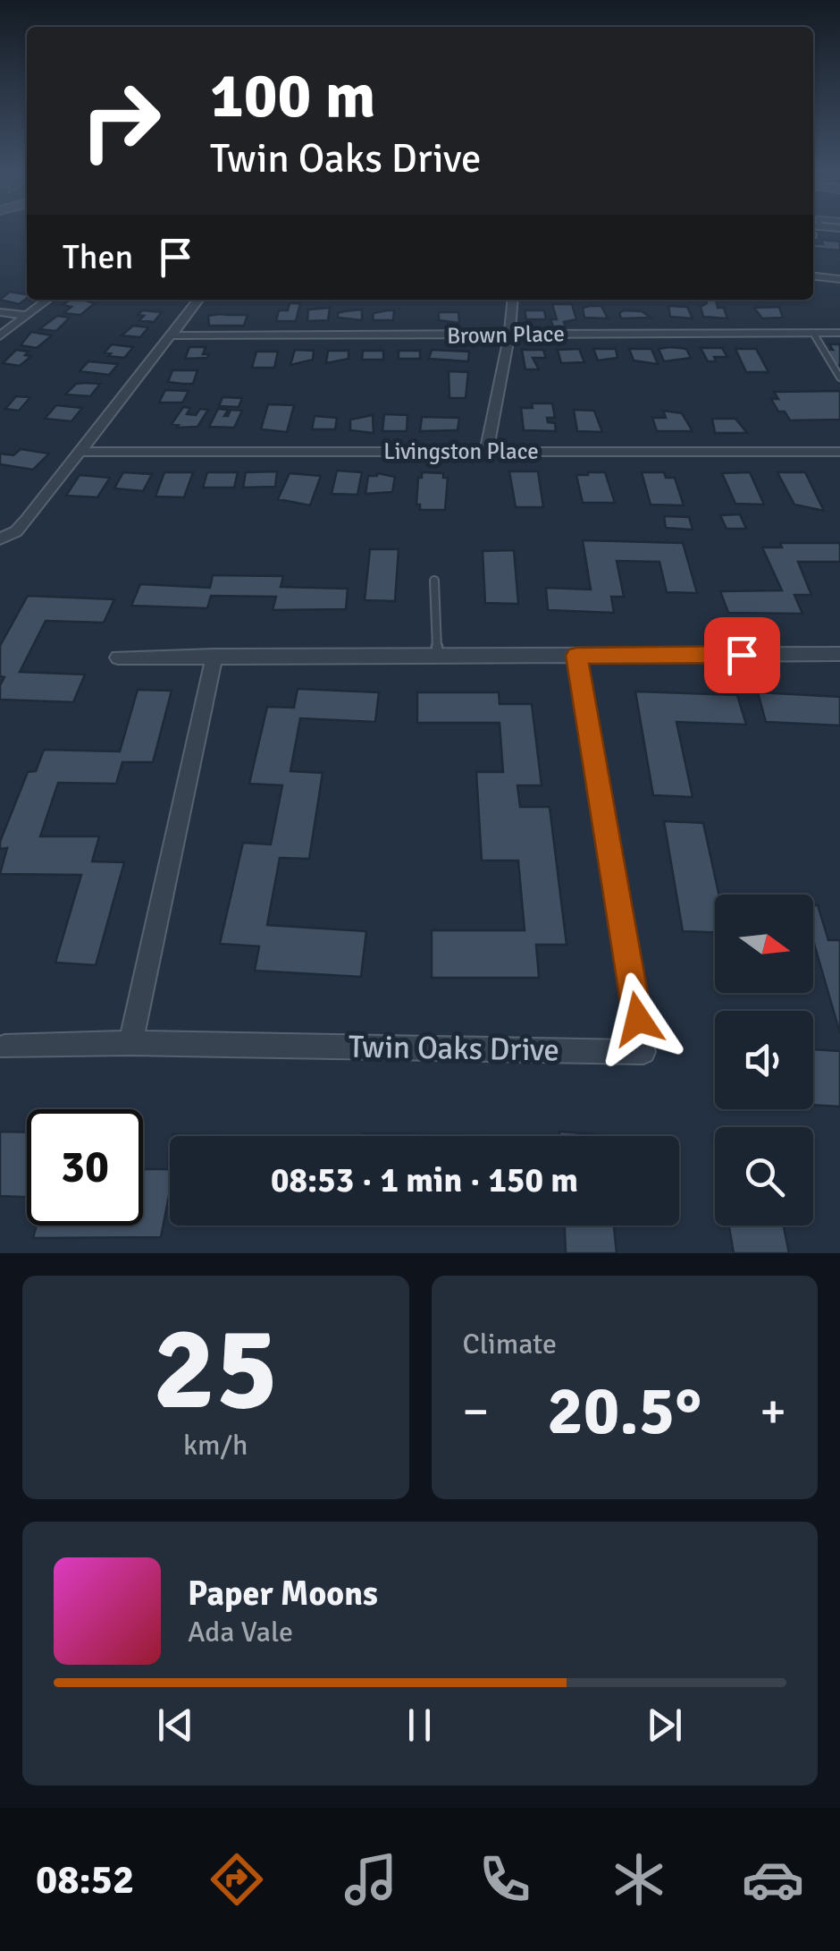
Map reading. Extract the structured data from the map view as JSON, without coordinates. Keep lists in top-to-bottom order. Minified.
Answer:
{"streets":{"street":["Brown Place","Livingston Place","Twin Oaks Drive"]},"north":"right","page":{"turn":["100 m","Twin Oaks Drive"],"then":"Then","limit":"30","trip":"08:53 · 1 min · 150 m","tile":[["25","km/h"],"Climate"],"heat":["−","20.5°","+"],"song":["Paper Moons","Ada Vale"],"tabs":"08:52"}}
